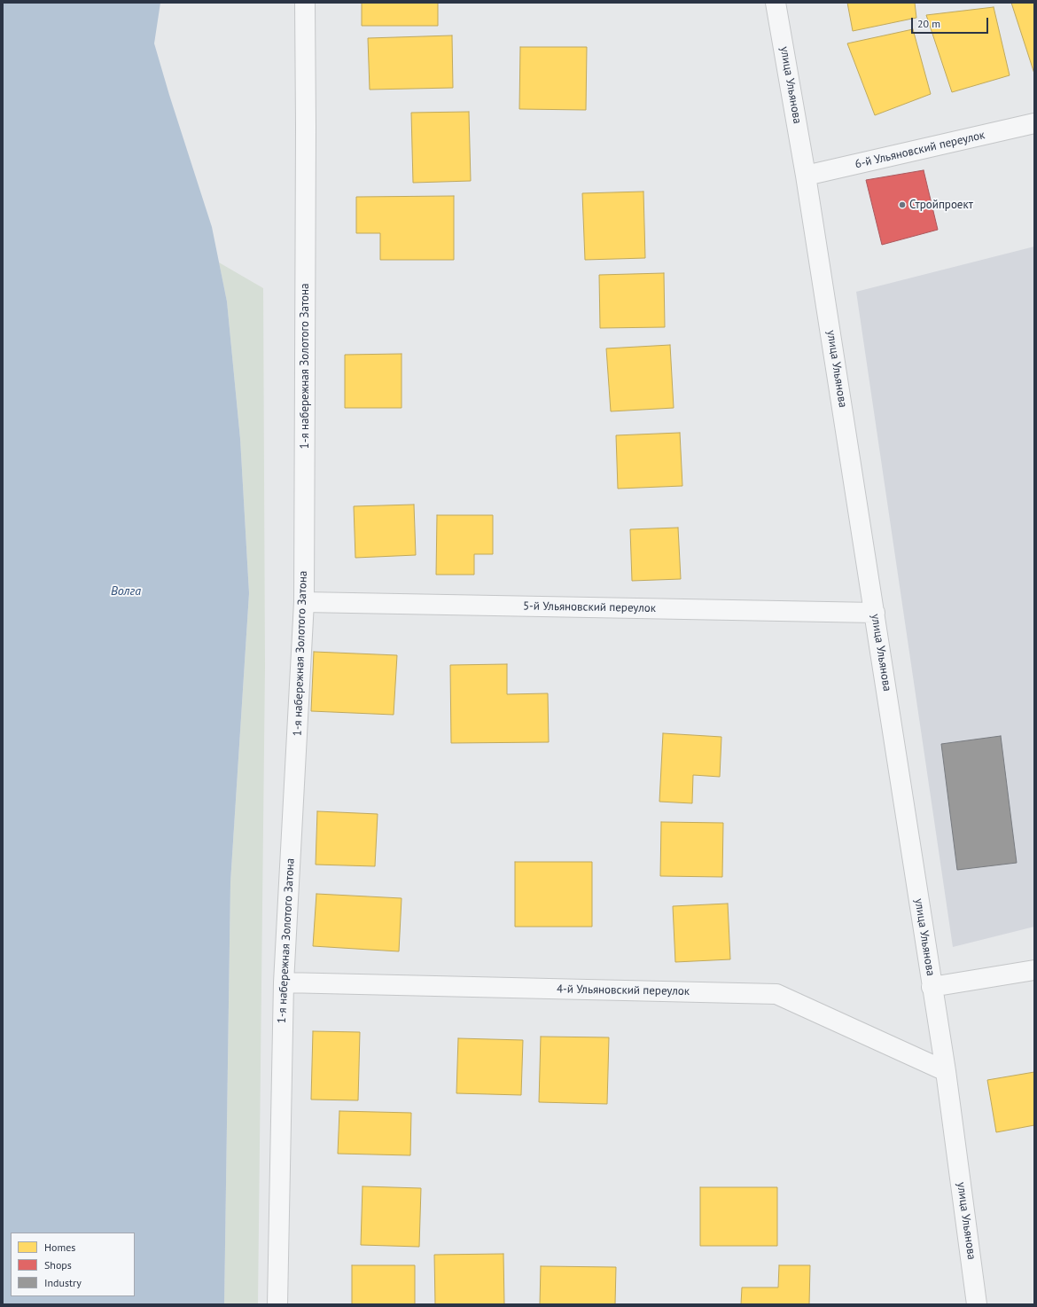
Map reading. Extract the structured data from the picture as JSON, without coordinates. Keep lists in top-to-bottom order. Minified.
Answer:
{"streets":{"street":["улица Ульянова","6-й Ульяновский переулок","1-я набережная Золотого Затона","5-й Ульяновский переулок","4-й Ульяновский переулок"]},"crossings":[["улица Ульянова","6-й Ульяновский переулок"],["улица Ульянова","5-й Ульяновский переулок"],["улица Ульянова","4-й Ульяновский переулок"],["1-я набережная Золотого Затона","5-й Ульяновский переулок"],["1-я набережная Золотого Затона","4-й Ульяновский переулок"]],"water":["Волга"],"places":["Стройпроект"],"legend":["Homes","Shops","Industry"],"scale_bar":"20 m"}
